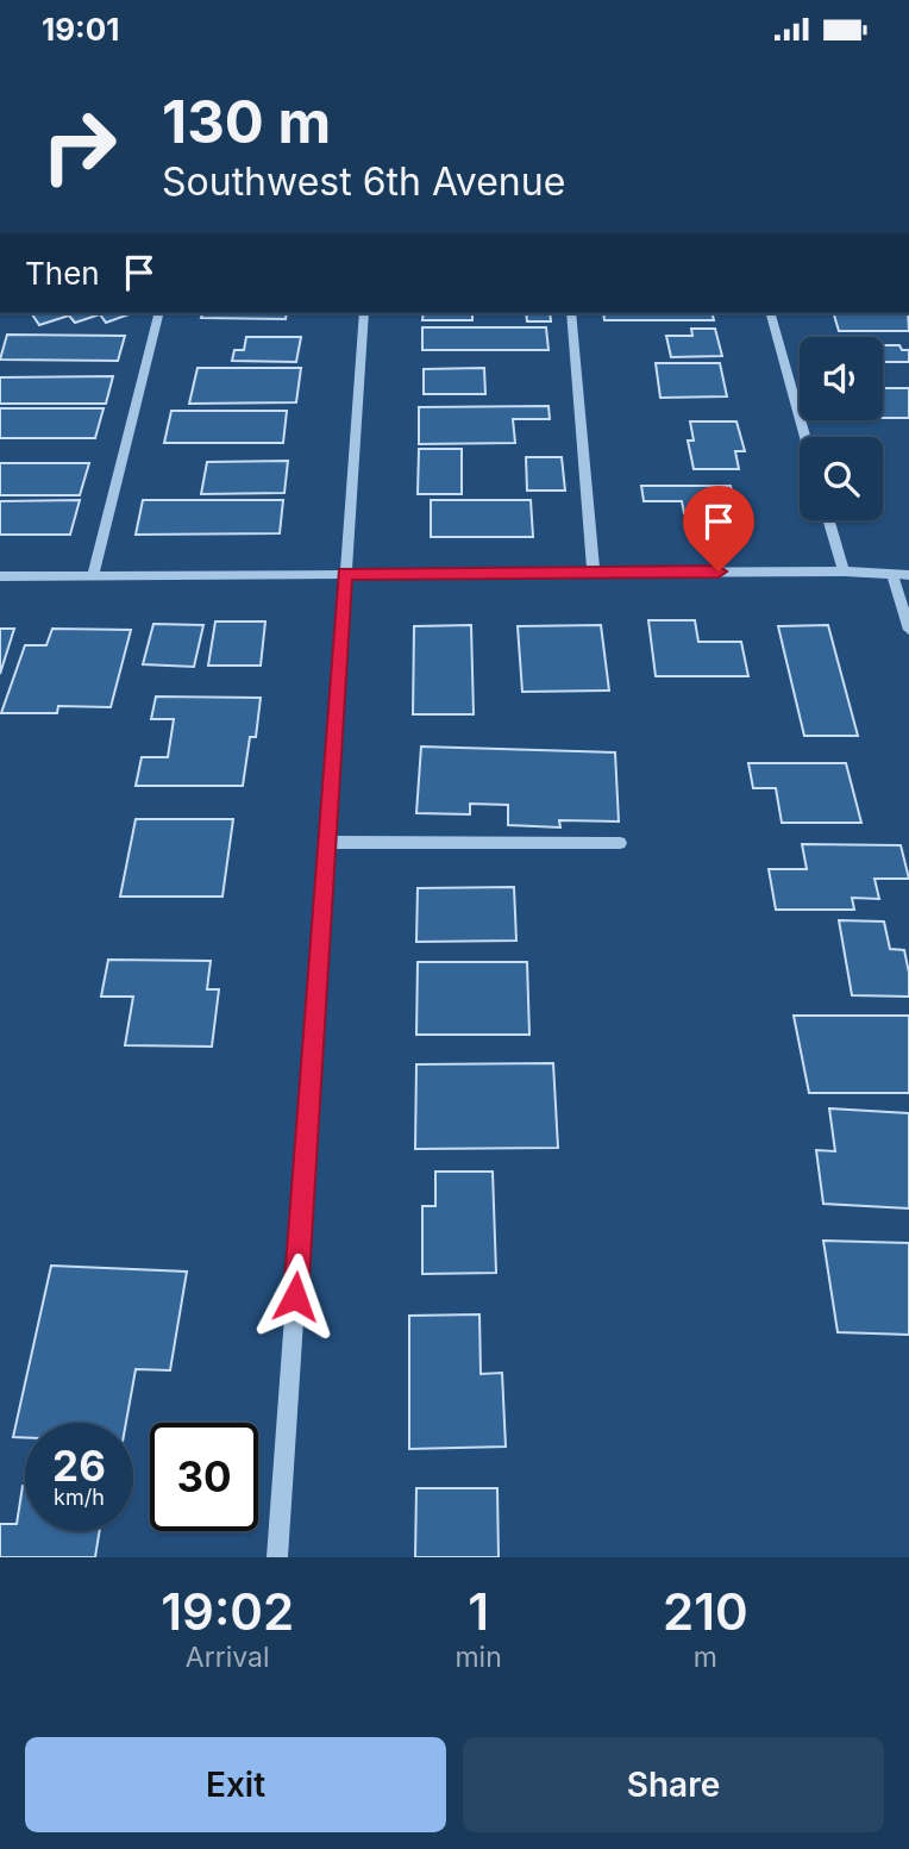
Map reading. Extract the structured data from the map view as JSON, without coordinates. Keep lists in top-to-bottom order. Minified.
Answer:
{"page":{"status":"19:01","turn":["130 m","Southwest 6th Avenue"],"then":"Then","speed":"26 km/h","limit":"30","eta":["19:02","Arrival","1","min","210","m"],"buttons":["Exit","Share"]}}
